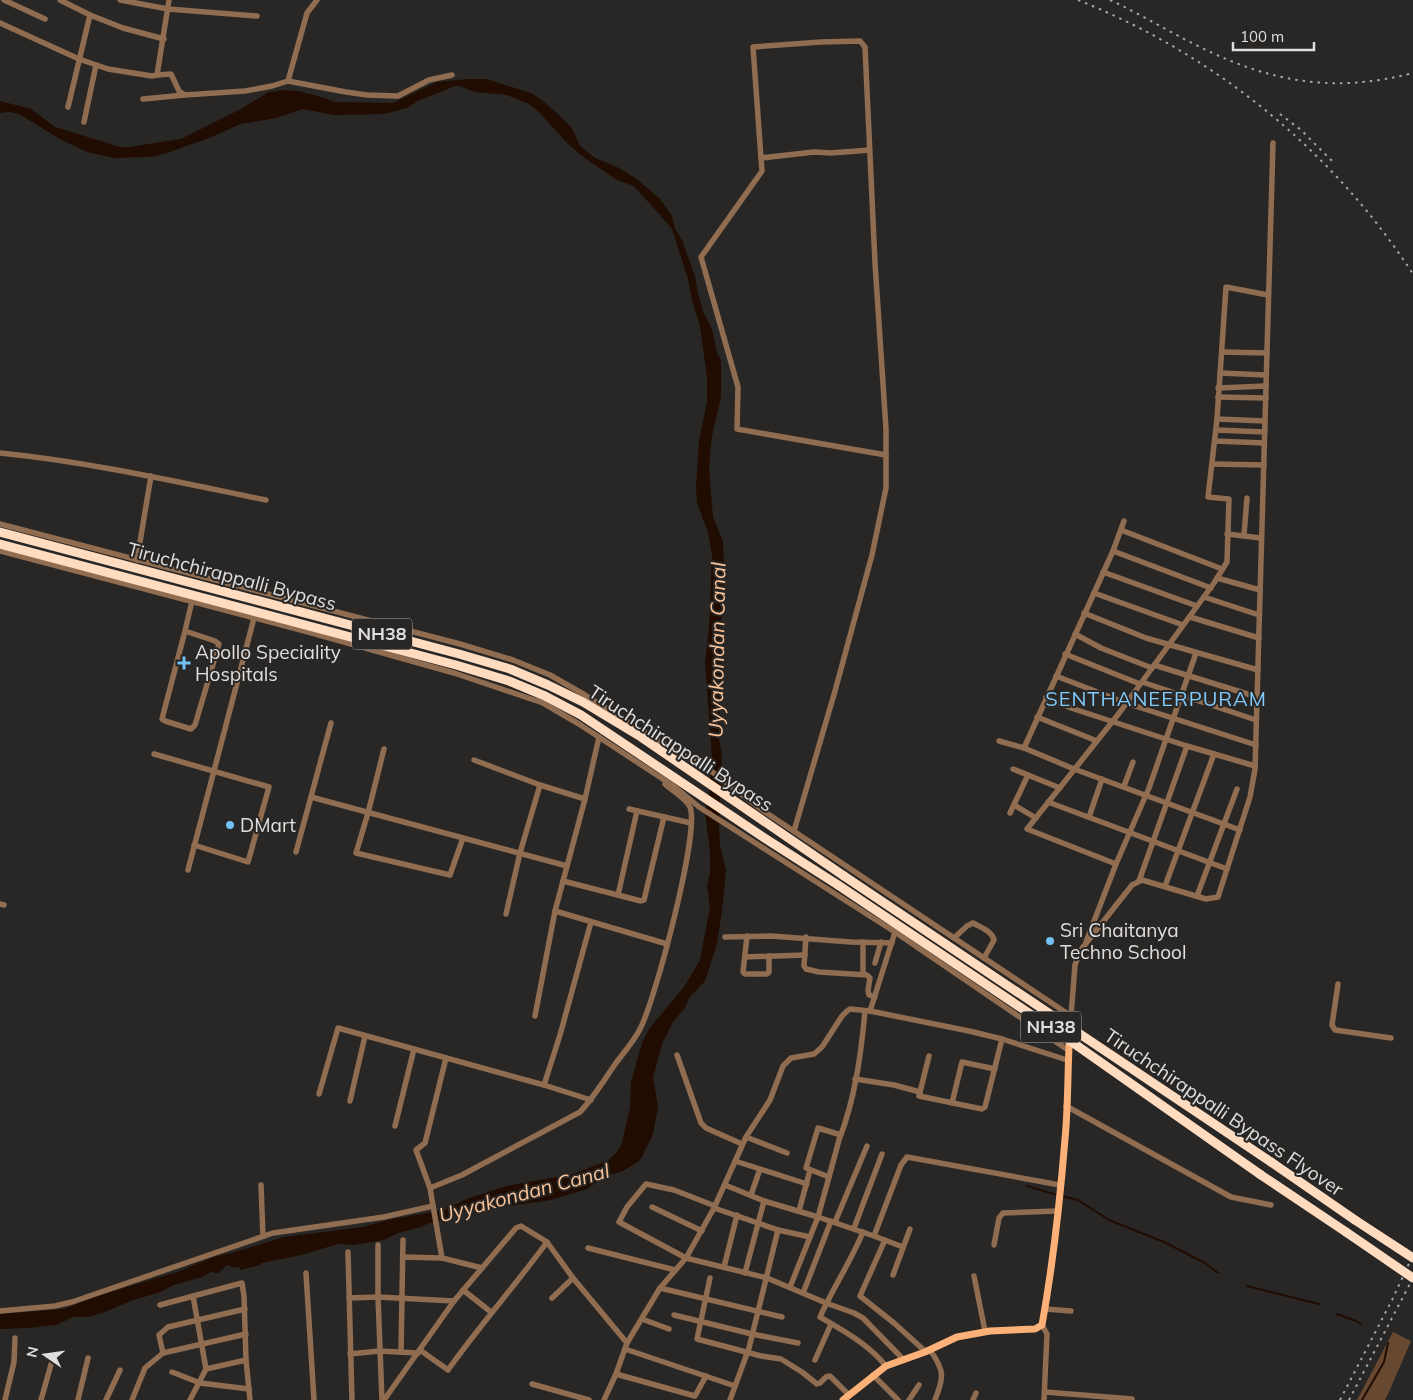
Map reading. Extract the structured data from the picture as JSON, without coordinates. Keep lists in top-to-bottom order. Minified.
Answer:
{"streets":{"highway":["Tiruchchirappalli Bypass","NH38","Tiruchchirappalli Bypass Flyover"]},"crossings":[["Tiruchchirappalli Bypass","NH38"],["Tiruchchirappalli Bypass","Tiruchchirappalli Bypass Flyover"]],"districts":["SENTHANEERPURAM"],"water":["Uyyakondan Canal"],"places":{"health":["Apollo Speciality Hospitals"],"other":["DMart","Sri Chaitanya Techno School"]},"scale_bar":"100 m","north":"left"}
